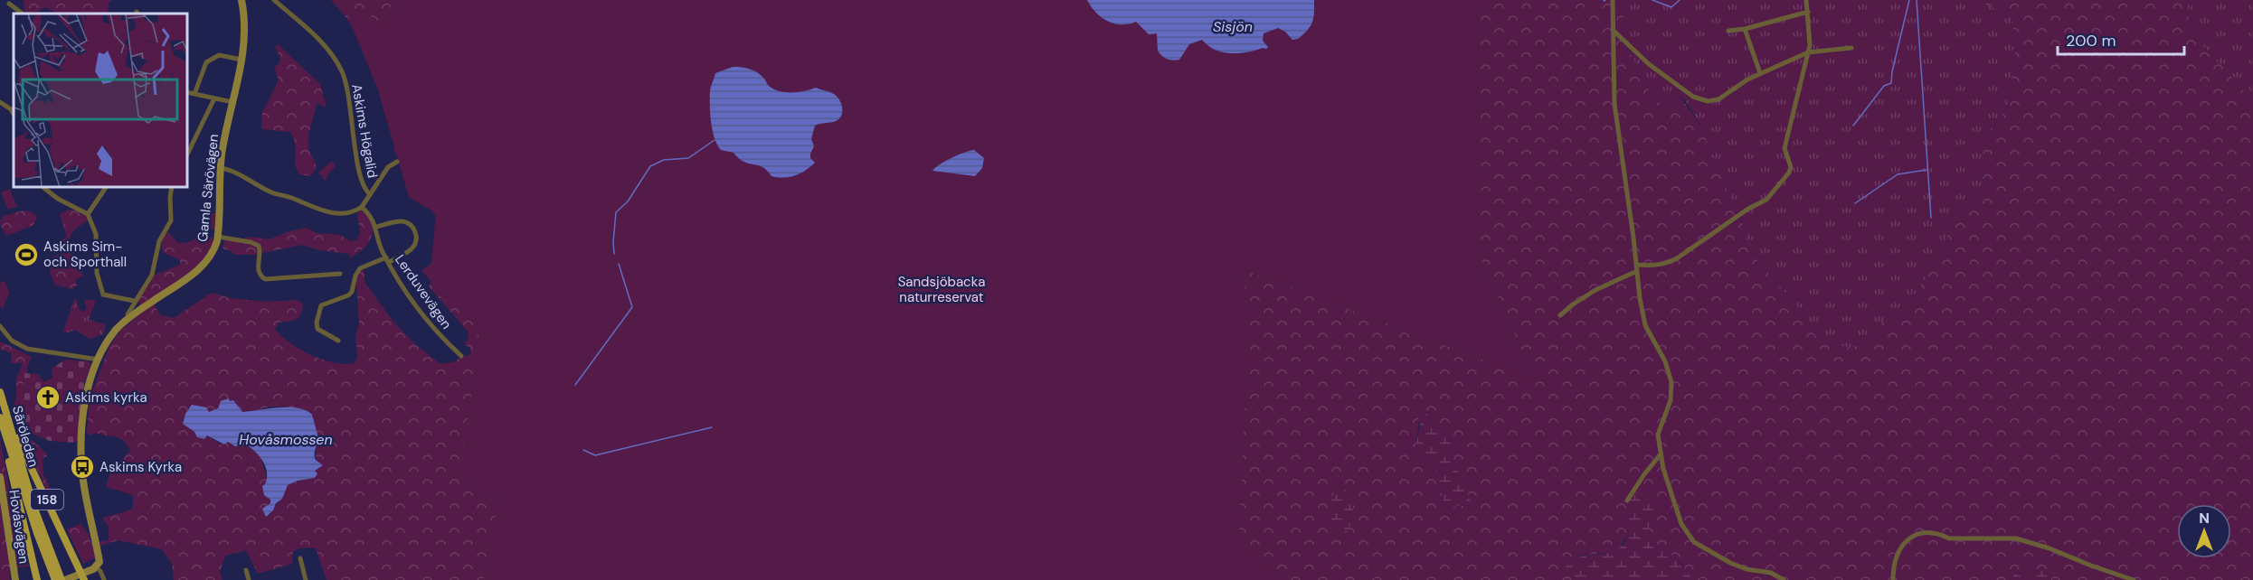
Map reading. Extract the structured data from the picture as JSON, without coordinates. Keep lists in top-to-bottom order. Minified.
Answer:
{"streets":{"main road":["Säröleden","158"],"street":["Askims Högalid","Gamla Särövägen","Lerduvevägen","Hovåsvägen"]},"crossings":[["Säröleden","158"]],"water":["Sisjön","Hovåsmossen"],"parks":["Sandsjöbacka naturreservat"],"places":{"sports":["Askims Sim- och Sporthall"],"church":["Askims kyrka"],"bus stop":["Askims Kyrka"]},"scale_bar":"200 m","north":"top"}
